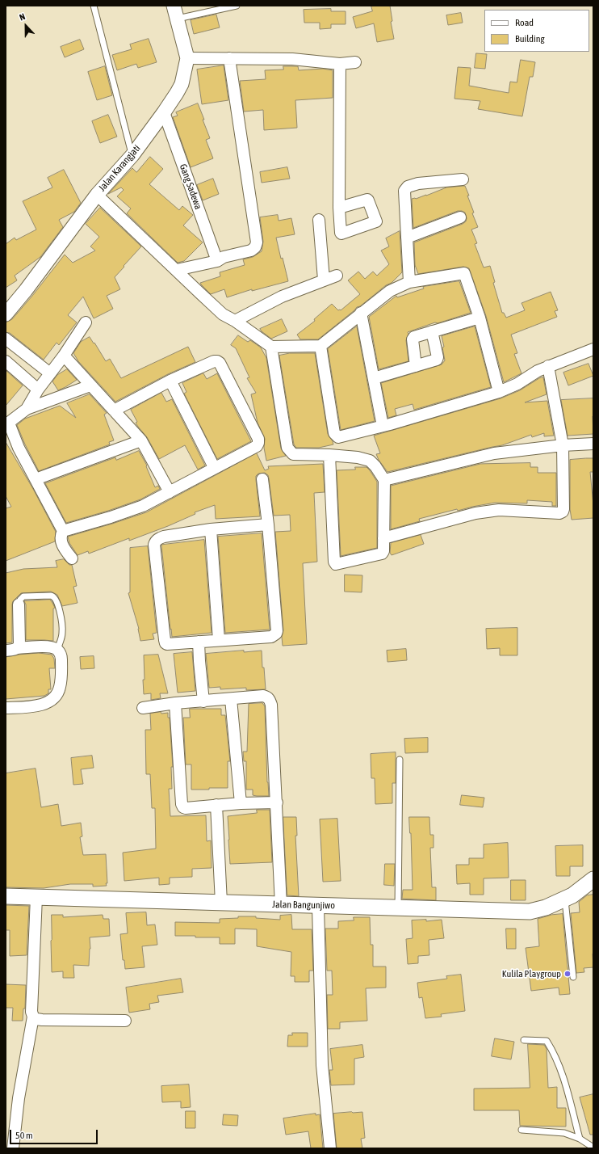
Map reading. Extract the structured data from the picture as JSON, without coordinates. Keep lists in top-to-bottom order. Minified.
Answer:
{"streets":{"main road":["Jalan Bangunjiwo"],"street":["Jalan Karangjati","Gang Sadewa"]},"crossings":[["Jalan Karangjati","Gang Sadewa"]],"places":["Kulila Playgroup"],"legend":["Road","Building"],"scale_bar":"50 m","north":"top"}
